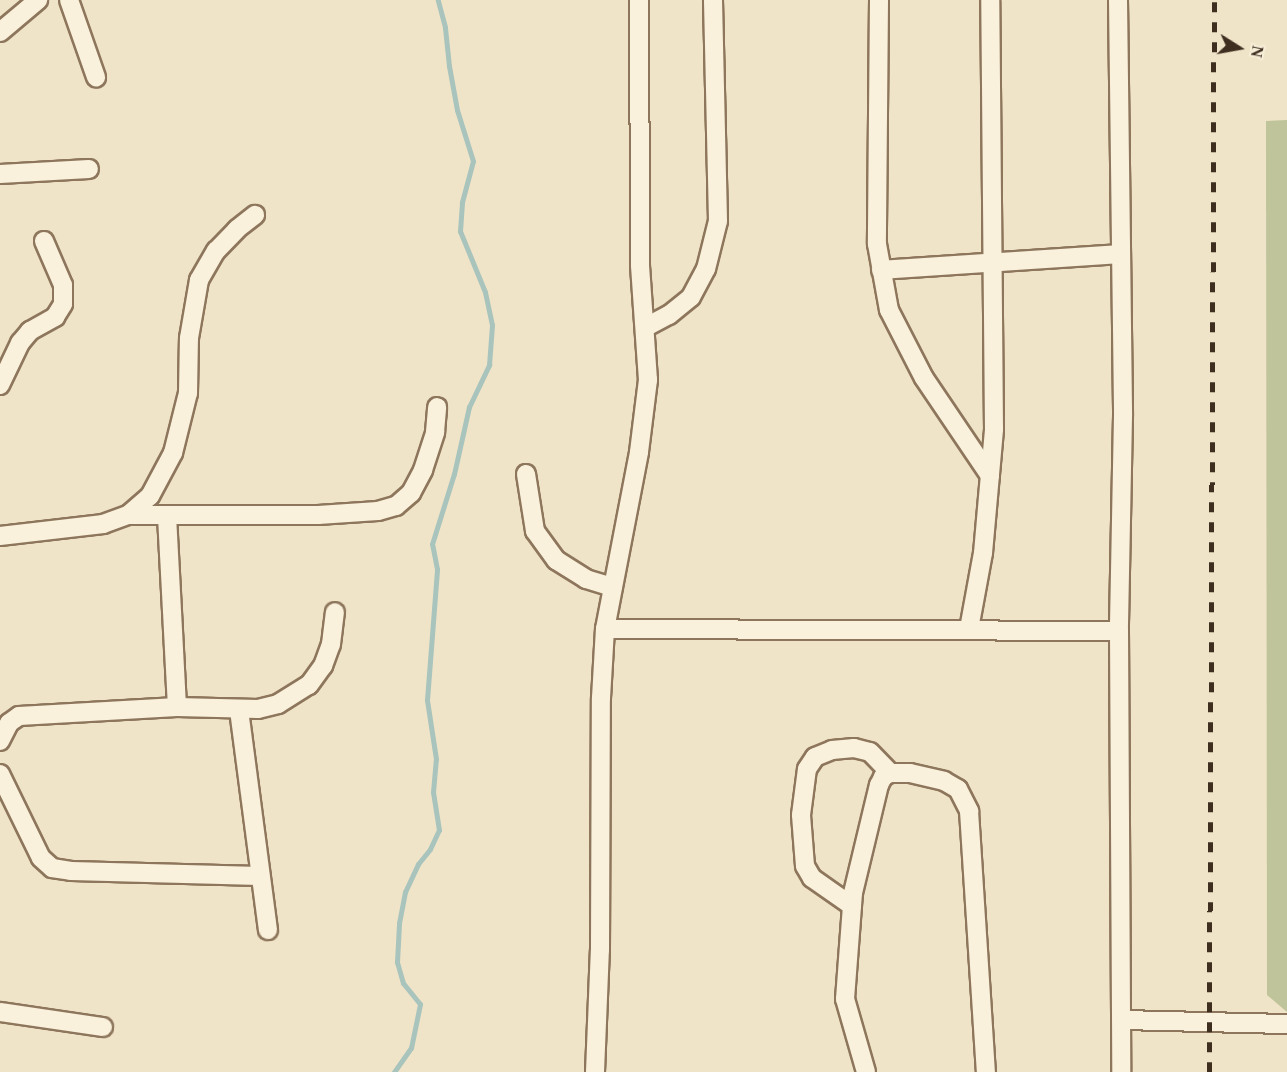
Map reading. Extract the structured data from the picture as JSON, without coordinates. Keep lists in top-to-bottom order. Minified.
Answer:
{"north":"right"}
